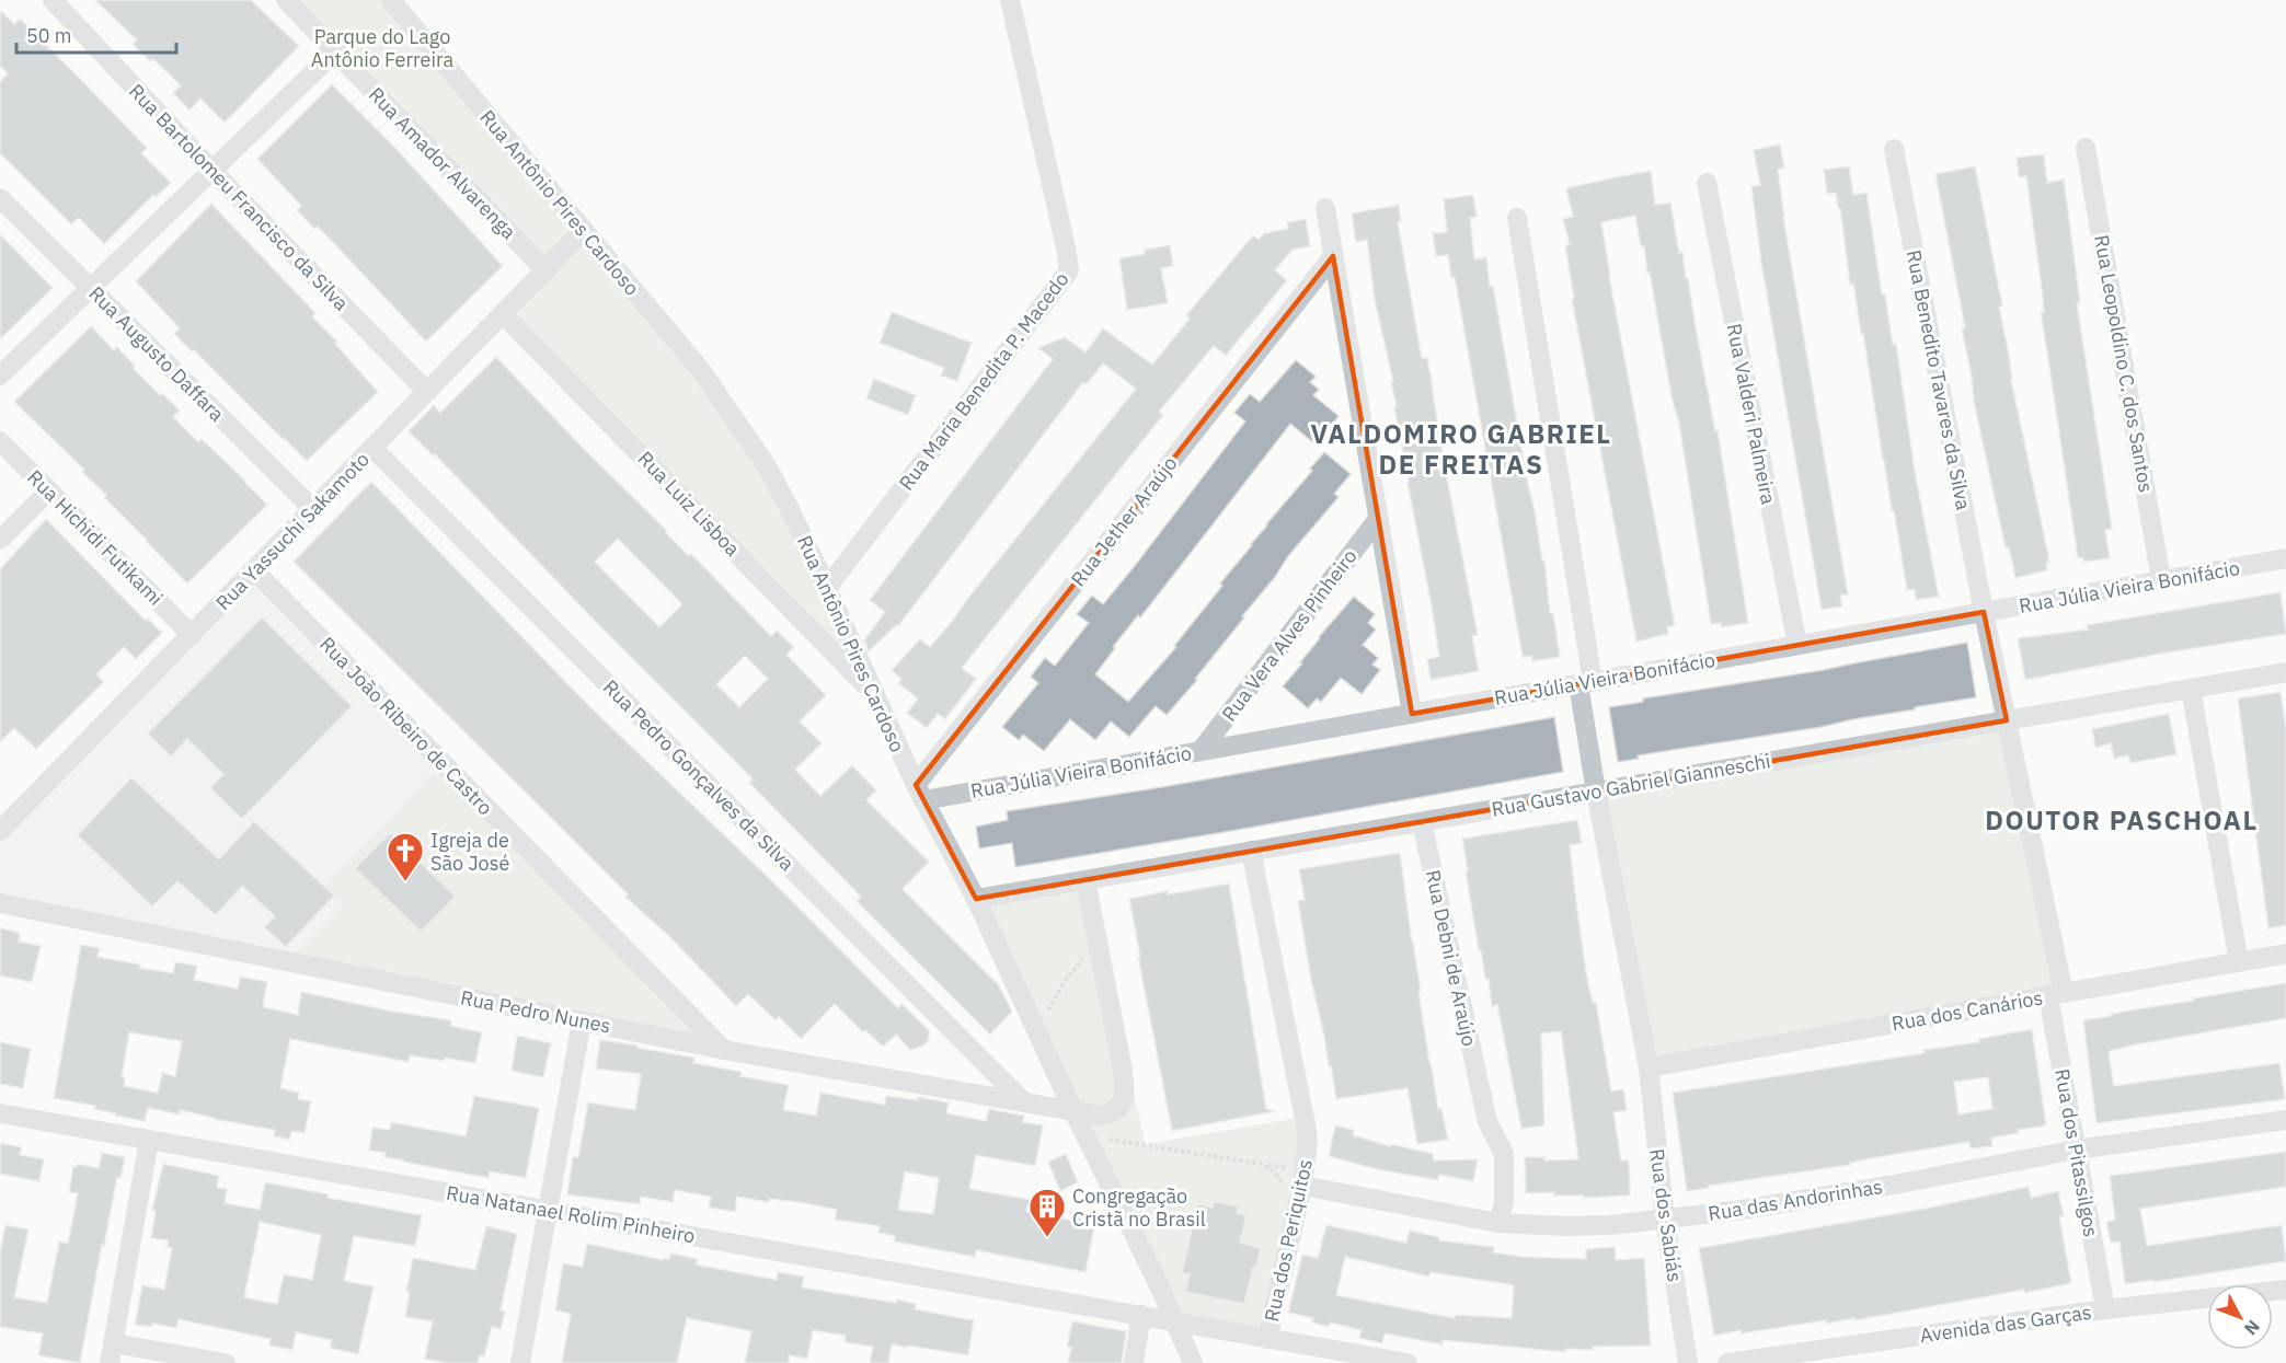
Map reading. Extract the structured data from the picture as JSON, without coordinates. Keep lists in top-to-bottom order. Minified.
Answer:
{"streets":{"street":["Rua Amador Alvarenga","Rua Bartolomeu Francisco da Silva","Rua Antônio Pires Cardoso","Rua Augusto Daffara","Rua Leopoldino C. dos Santos","Rua Benedito Tavares da Silva","Rua Maria Benedita P. Macedo","Rua Valderi Palmeira","Rua Luiz Lisboa","Rua Jether Araújo","Rua Yassuchi Sakamoto","Rua Hichidi Futikami","Rua Júlia Vieira Bonifácio","Rua Vera Alves Pinheiro","Rua João Ribeiro de Castro","Rua Pedro Gonçalves da Silva","Rua Gustavo Gabriel Gianneschi","Rua Debni de Araújo","Rua dos Canários","Rua Pedro Nunes","Rua dos Pitassilgos","Rua das Andorinhas","Rua Natanael Rolim Pinheiro","Rua dos Sabiás","Rua dos Periquitos","Avenida das Garças"]},"crossings":[["Rua Amador Alvarenga","Rua Yassuchi Sakamoto"],["Rua Bartolomeu Francisco da Silva","Rua Yassuchi Sakamoto"],["Rua Antônio Pires Cardoso","Rua Maria Benedita P. Macedo"],["Rua Antônio Pires Cardoso","Rua Luiz Lisboa"],["Rua Antônio Pires Cardoso","Rua Jether Araújo"],["Rua Antônio Pires Cardoso","Rua Yassuchi Sakamoto"],["Rua Antônio Pires Cardoso","Rua Júlia Vieira Bonifácio"],["Rua Antônio Pires Cardoso","Rua Gustavo Gabriel Gianneschi"],["Rua Antônio Pires Cardoso","Rua Pedro Nunes"],["Rua Antônio Pires Cardoso","Rua Natanael Rolim Pinheiro"],["Rua Augusto Daffara","Rua Yassuchi Sakamoto"],["Rua Leopoldino C. dos Santos","Rua Júlia Vieira Bonifácio"],["Rua Benedito Tavares da Silva","Rua Júlia Vieira Bonifácio"],["Rua Benedito Tavares da Silva","Rua Gustavo Gabriel Gianneschi"],["Rua Benedito Tavares da Silva","Rua dos Pitassilgos"],["Rua Valderi Palmeira","Rua Júlia Vieira Bonifácio"],["Rua Luiz Lisboa","Rua Yassuchi Sakamoto"],["Rua Jether Araújo","Rua Júlia Vieira Bonifácio"],["Rua Yassuchi Sakamoto","Rua Hichidi Futikami"],["Rua Yassuchi Sakamoto","Rua João Ribeiro de Castro"],["Rua Yassuchi Sakamoto","Rua Pedro Gonçalves da Silva"],["Rua Júlia Vieira Bonifácio","Rua Vera Alves Pinheiro"],["Rua Júlia Vieira Bonifácio","Rua dos Sabiás"],["Rua João Ribeiro de Castro","Rua Pedro Nunes"],["Rua Pedro Gonçalves da Silva","Rua Pedro Nunes"],["Rua Gustavo Gabriel Gianneschi","Rua Debni de Araújo"],["Rua Gustavo Gabriel Gianneschi","Rua dos Pitassilgos"],["Rua Gustavo Gabriel Gianneschi","Rua dos Sabiás"],["Rua Gustavo Gabriel Gianneschi","Rua dos Periquitos"],["Rua Debni de Araújo","Rua das Andorinhas"],["Rua dos Canários","Rua dos Pitassilgos"],["Rua dos Canários","Rua dos Sabiás"],["Rua dos Pitassilgos","Rua das Andorinhas"],["Rua dos Pitassilgos","Avenida das Garças"],["Rua das Andorinhas","Rua dos Sabiás"],["Rua das Andorinhas","Rua dos Periquitos"]],"districts":["VALDOMIRO GABRIEL DE FREITAS","DOUTOR PASCHOAL"],"parks":["Parque do Lago Antônio Ferreira"],"places":{"church":["Igreja de São José"],"building":["Congregação Cristã no Brasil"]},"scale_bar":"50 m","north":"bottom right"}
